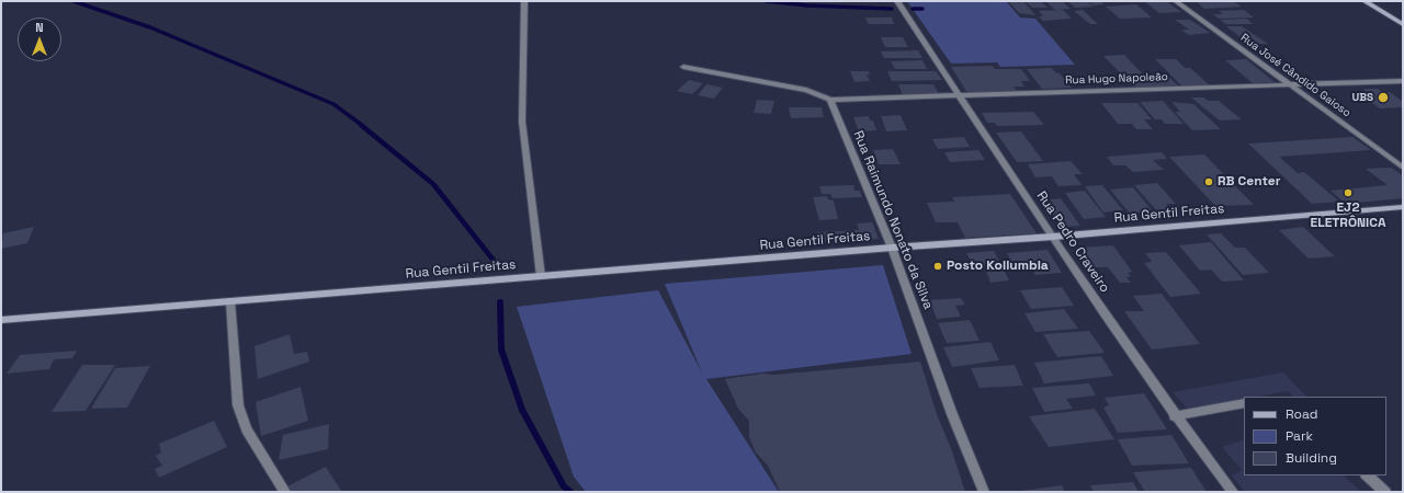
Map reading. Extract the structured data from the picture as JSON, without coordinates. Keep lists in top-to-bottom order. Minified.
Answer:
{"streets":{"main road":["Rua Gentil Freitas"],"street":["Rua José Cândido Gaioso","Rua Hugo Napoleão","Rua Raimundo Nonato da Silva","Rua Pedro Craveiro"]},"crossings":[["Rua José Cândido Gaioso","Rua Hugo Napoleão"],["Rua Hugo Napoleão","Rua Raimundo Nonato da Silva"],["Rua Hugo Napoleão","Rua Pedro Craveiro"],["Rua Gentil Freitas","Rua Raimundo Nonato da Silva"],["Rua Gentil Freitas","Rua Pedro Craveiro"]],"places":["UBS","RB Center","EJ2 ELETRÔNICA","Posto Kollumbia"],"legend":["Road","Park","Building"],"north":"top"}
